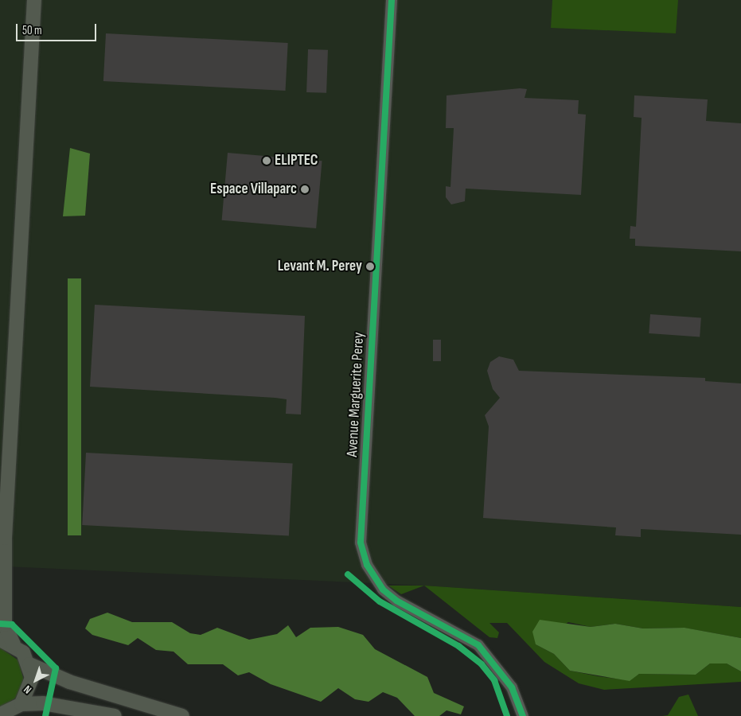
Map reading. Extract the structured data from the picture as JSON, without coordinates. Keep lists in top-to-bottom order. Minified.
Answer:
{"streets":{"street":["Avenue Marguerite Perey"]},"places":["ELIPTEC","Espace Villaparc","Levant M. Perey"],"scale_bar":"50 m","north":"bottom left"}
